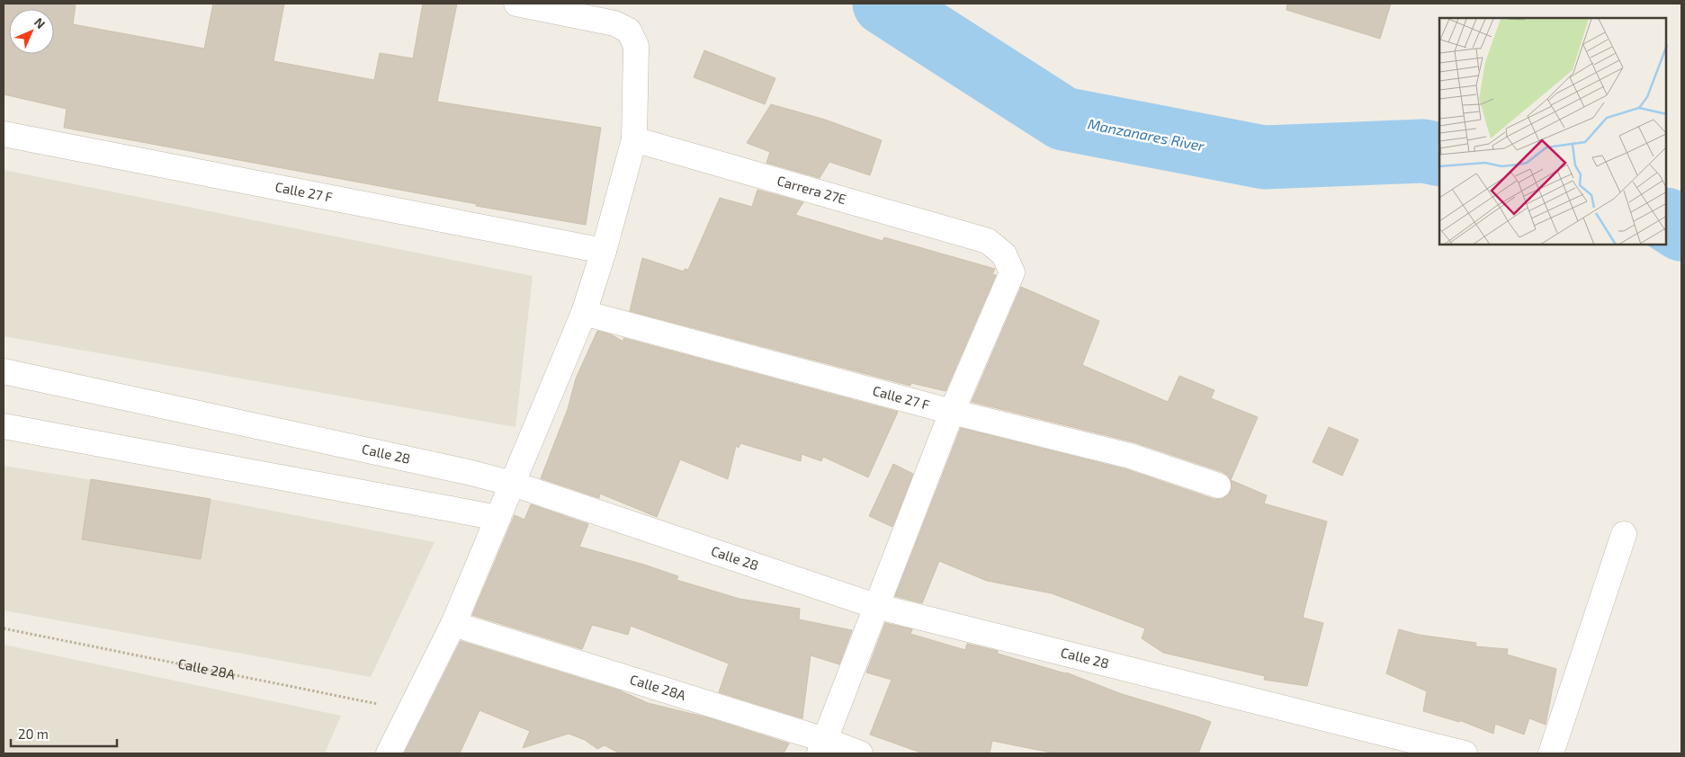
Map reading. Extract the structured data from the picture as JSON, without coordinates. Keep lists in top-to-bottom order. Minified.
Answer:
{"streets":{"street":["Carrera 27E","Calle 27 F","Calle 28","Calle 28A"]},"crossings":[["Carrera 27E","Calle 27 F"]],"water":["Manzanares River"],"scale_bar":"20 m","north":"top right"}
